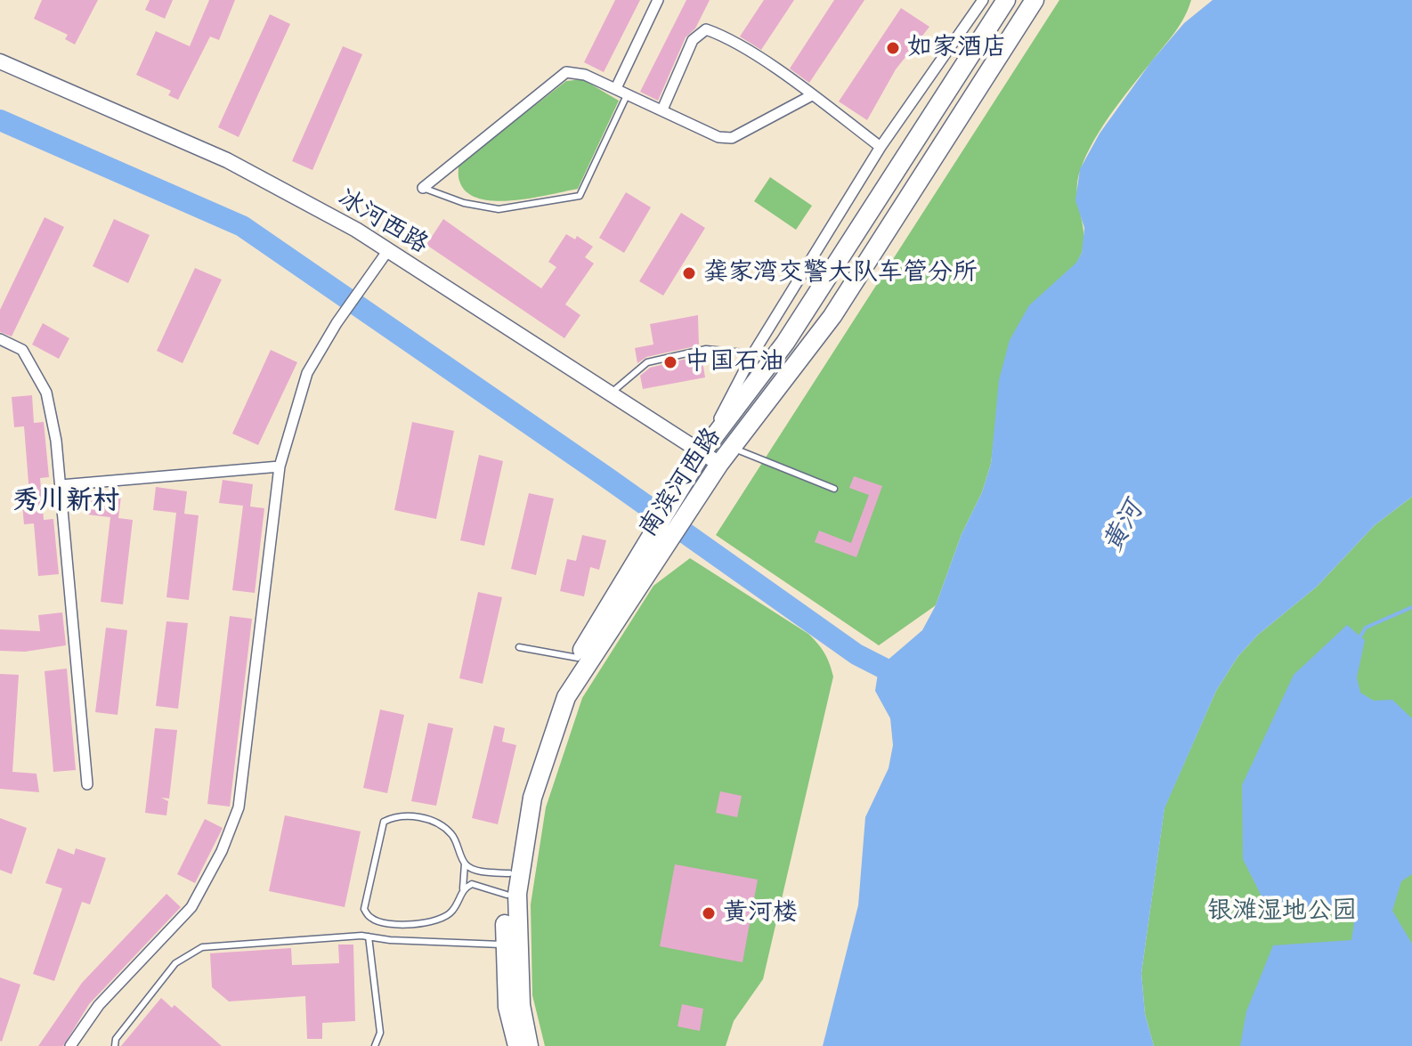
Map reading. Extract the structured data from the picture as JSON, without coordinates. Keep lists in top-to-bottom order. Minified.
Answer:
{"streets":{"highway":["南滨河西路"],"main road":["冰河西路"]},"crossings":[["冰河西路","南滨河西路"]],"districts":["秀川新村"],"water":["黄河"],"parks":["银滩湿地公园"],"places":["如家酒店","龚家湾交警大队车管分所","中国石油","黄河楼"]}
